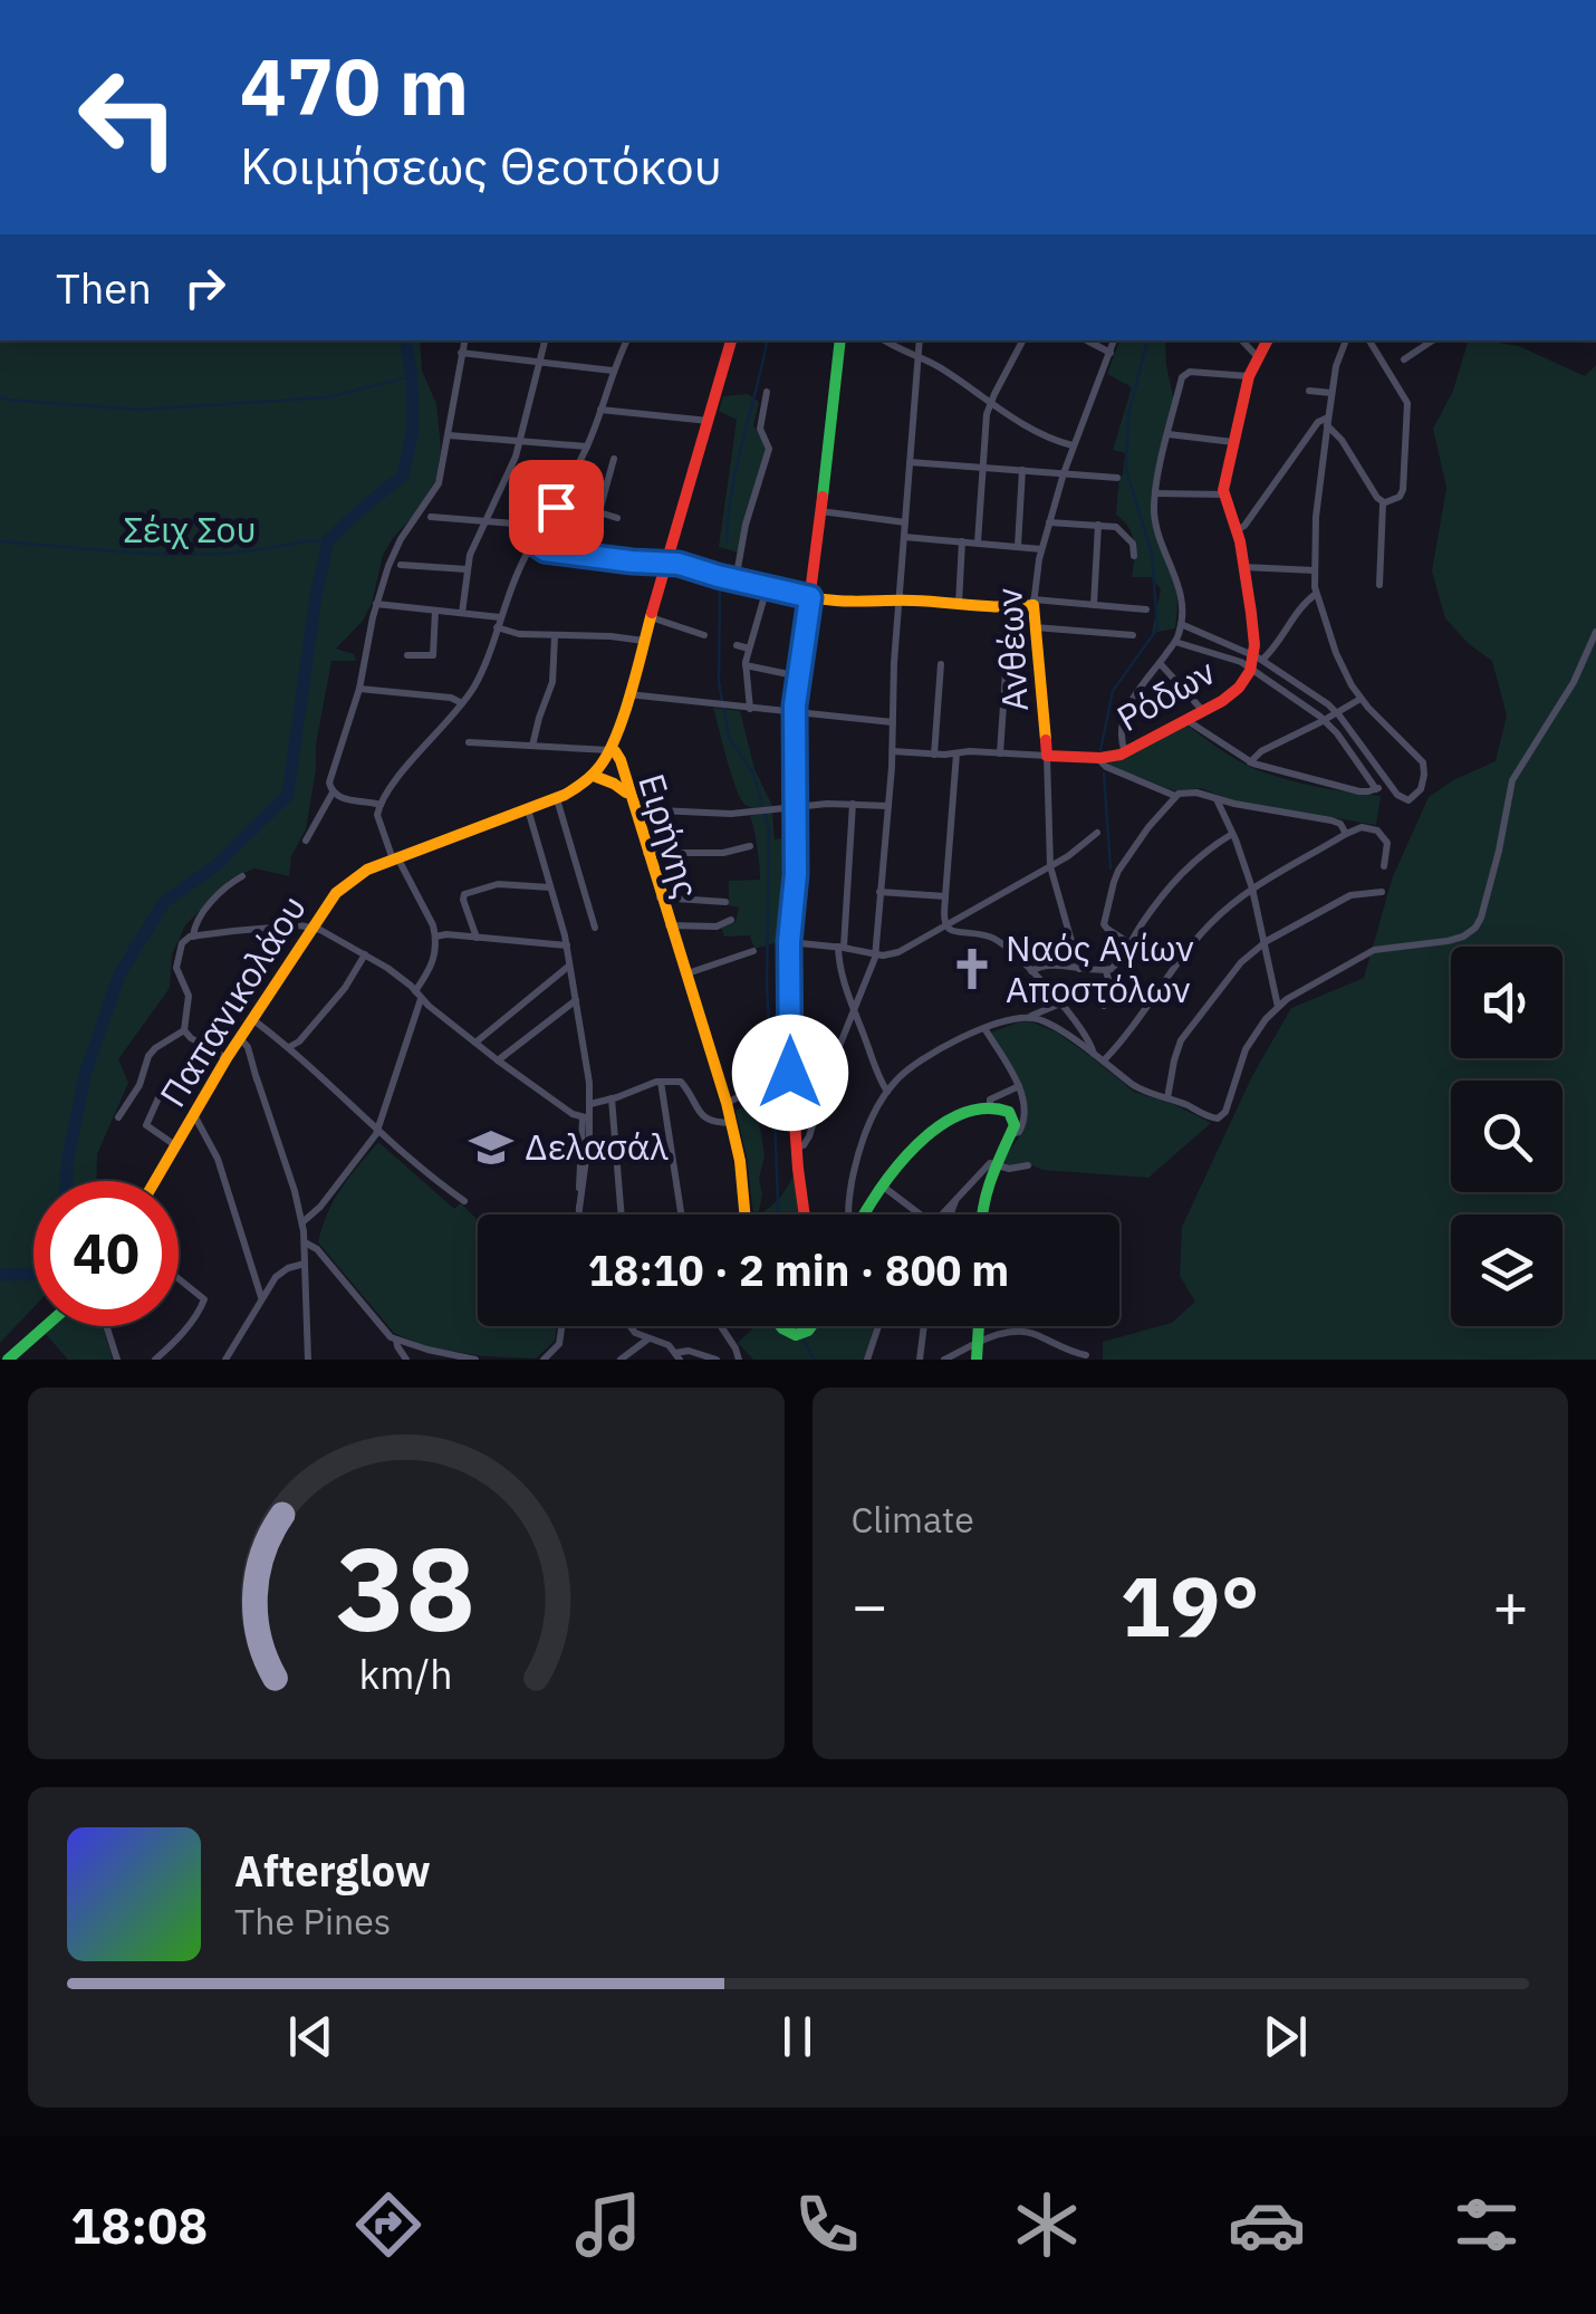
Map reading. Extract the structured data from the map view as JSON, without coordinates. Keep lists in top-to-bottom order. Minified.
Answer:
{"streets":{"street":["Ανθέων","Ρόδων","Ειρήνης","Παπανικολάου"]},"crossings":[["Ανθέων","Ρόδων"],["Ειρήνης","Παπανικολάου"]],"parks":["Σέιχ Σου"],"places":{"church":["Ναός Αγίων Αποστόλων"],"school or university":["Δελασάλ"]},"page":{"turn":["470 m","Κοιμήσεως Θεοτόκου"],"then":"Then","limit":"40","trip":"18:10 · 2 min · 800 m","tile":"Climate","heat":["−","19°","+"],"song":["Afterglow","The Pines"],"tabs":"18:08","gauge":["38","km/h"]}}
